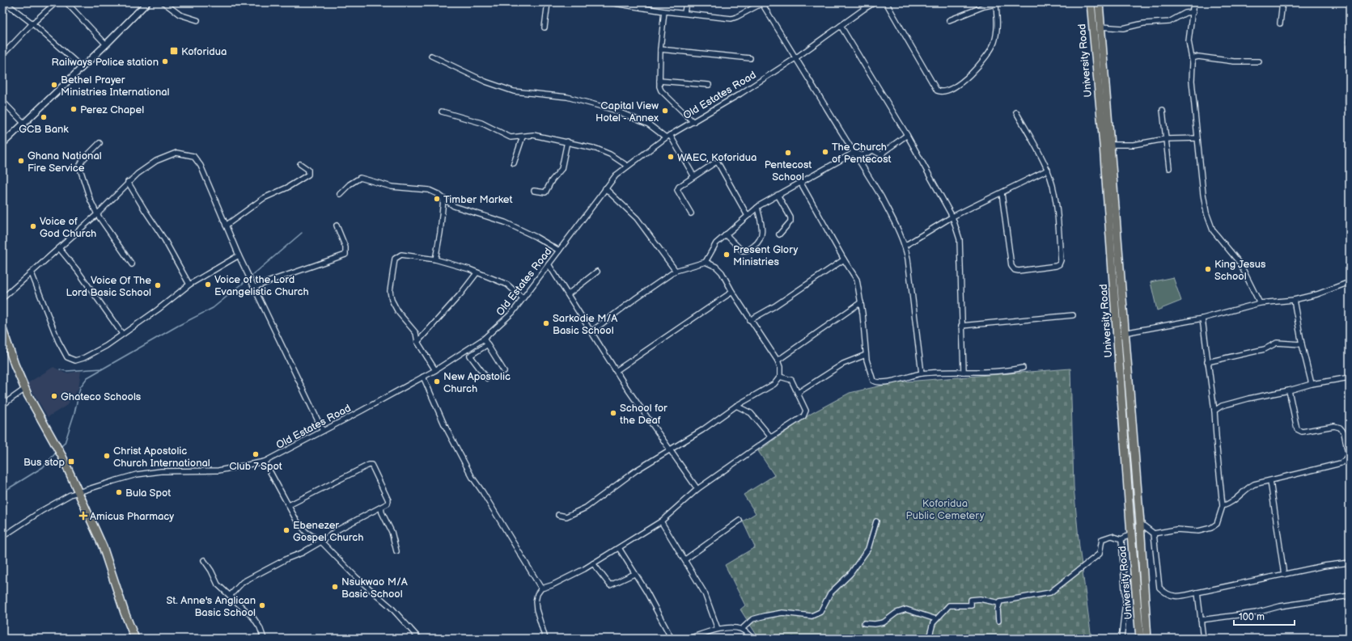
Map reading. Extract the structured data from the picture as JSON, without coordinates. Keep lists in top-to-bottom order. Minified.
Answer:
{"streets":{"main road":["University Road"],"street":["Old Estates Road"]},"parks":["Koforidua Public Cemetery"],"places":{"transit":["Koforidua","Bus stop"],"other":["Railways Police station","Bethel Prayer Ministries International","Perez Chapel","Capital View Hotel - Annex","GCB Bank","The Church of Pentecost","Pentecost School","WAEC, Koforidua","Ghana National Fire Service","Timber Market","Voice of God Church","Present Glory Ministries","King Jesus School","Voice of the Lord Evangelistic Church","Voice Of The Lord Basic School","Sarkodie M/A Basic School","New Apostolic Church","Ghateco Schools","School for the Deaf","Club 7 Spot","Christ Apostolic Church International","Bula Spot","Ebenezer Gospel Church","Nsukwao M/A Basic School","St. Anne's Anglican Basic School"],"health":["Amicus Pharmacy"]},"scale_bar":"100 m"}
